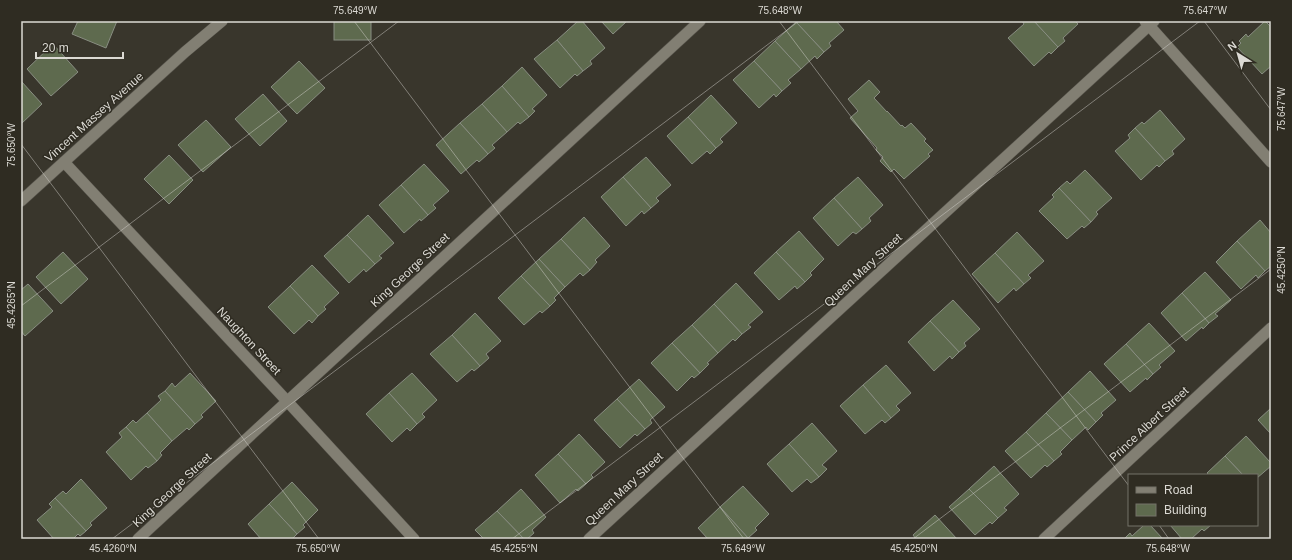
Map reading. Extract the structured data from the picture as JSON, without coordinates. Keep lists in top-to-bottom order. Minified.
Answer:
{"streets":{"street":["Vincent Massey Avenue","King George Street","Queen Mary Street","Naughton Street","Prince Albert Street"]},"crossings":[["Vincent Massey Avenue","Naughton Street"],["King George Street","Naughton Street"]],"legend":["Road","Building"],"scale_bar":"20 m","north":"top left","coordinates":["75.649°W","75.648°W","75.647°W","75.650°W","45.4250°N","45.4265°N","45.4260°N","45.4255°N"]}
